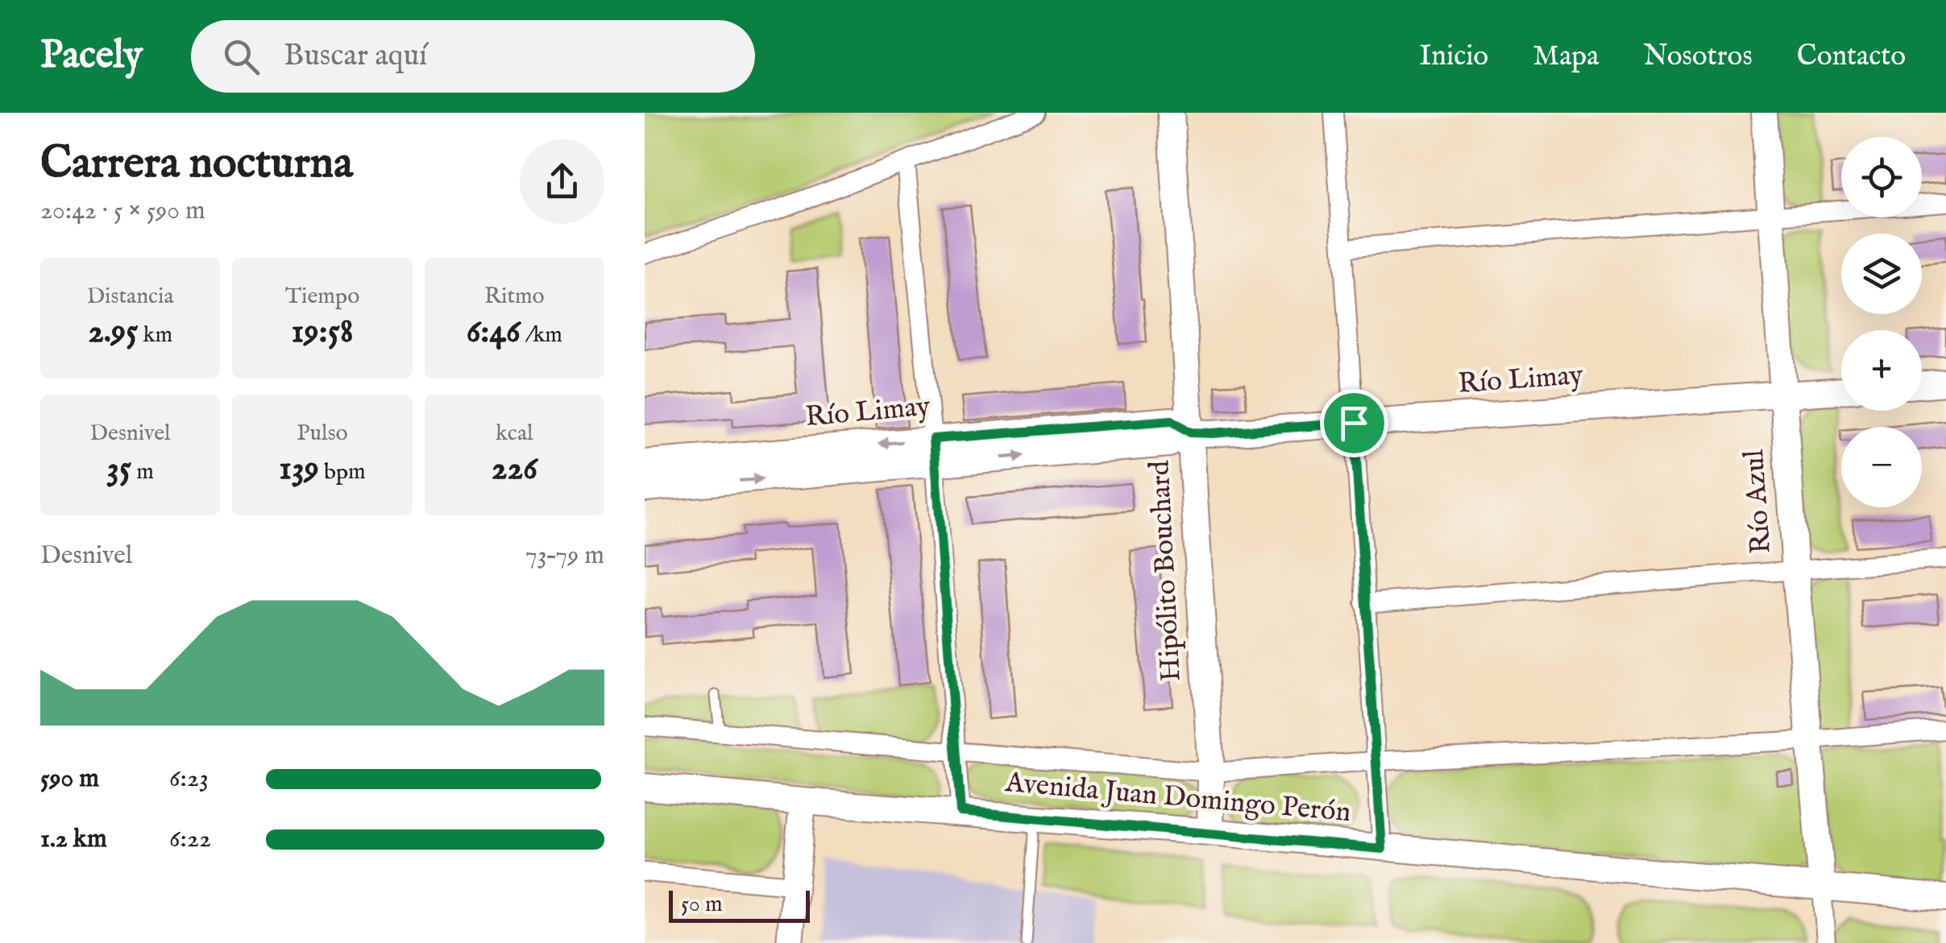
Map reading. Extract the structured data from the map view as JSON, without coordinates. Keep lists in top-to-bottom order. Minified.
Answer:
{"streets":{"street":["Río Limay","Río Azul","Hipólito Bouchard","Avenida Juan Domingo Perón"]},"crossings":[["Río Limay","Río Azul"],["Río Limay","Hipólito Bouchard"],["Río Azul","Avenida Juan Domingo Perón"],["Hipólito Bouchard","Avenida Juan Domingo Perón"]],"scale_bar":"50 m","page":{"header":"Pacely","search":"Buscar aquí","nav":["Inicio","Mapa","Nosotros","Contacto"],"heading":["Carrera nocturna","20:42 · 5 × 590 m"],"map_buttons":["+","−"],"stats":[["Distancia","2.95 km"],["Tiempo","19:58"],["Ritmo","6:46 /km"],["Desnivel","35 m"],["Pulso","139 bpm"],["kcal","226"]],"chart":["Desnivel","73–79 m"],"list":[{"name":"590 m","note":"6:23"},{"name":"1.2 km","note":"6:22"}],"scale":"50 m"}}
